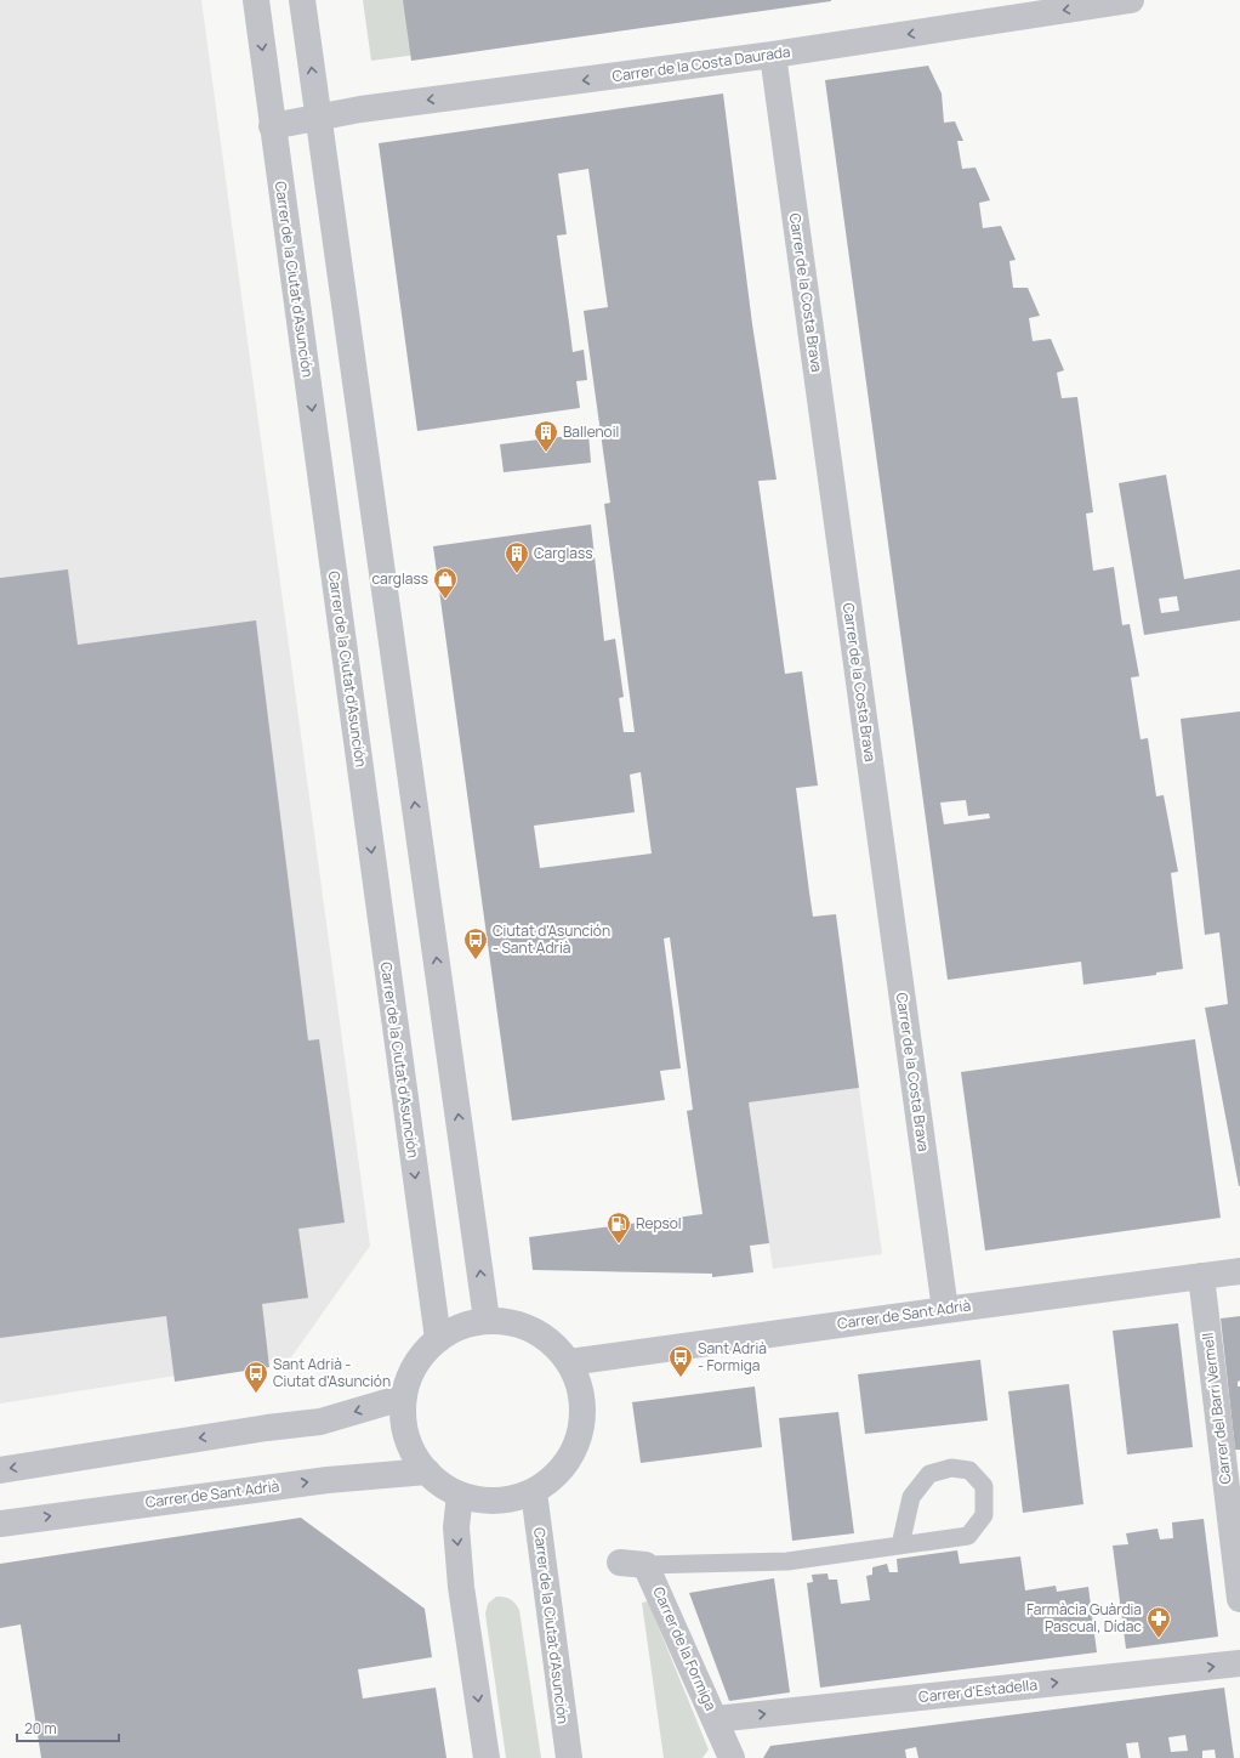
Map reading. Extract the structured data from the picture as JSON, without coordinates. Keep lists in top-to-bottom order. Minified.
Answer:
{"streets":{"street":["Carrer de la Costa Daurada","Carrer de la Ciutat d'Asunción","Carrer de la Costa Brava","Carrer de Sant Adrià","Carrer del Barri Vermell","Carrer de la Formiga","Carrer d'Estadella"]},"crossings":[["Carrer de la Costa Daurada","Carrer de la Ciutat d'Asunción"],["Carrer de la Costa Daurada","Carrer de la Costa Brava"],["Carrer de la Costa Brava","Carrer de Sant Adrià"],["Carrer de Sant Adrià","Carrer del Barri Vermell"],["Carrer de la Formiga","Carrer d'Estadella"]],"one_way":["Carrer de la Costa Daurada","Carrer d'Estadella"],"places":{"building":["Ballenoil","Carglass"],"shop":["carglass"],"bus stop":["Ciutat d'Asunción - Sant Adrià","Sant Adrià - Formiga","Sant Adrià - Ciutat d'Asunción"],"fuel station":["Repsol"],"pharmacy":["Farmàcia Guàrdia Pascual, Dídac"]},"scale_bar":"20 m"}
